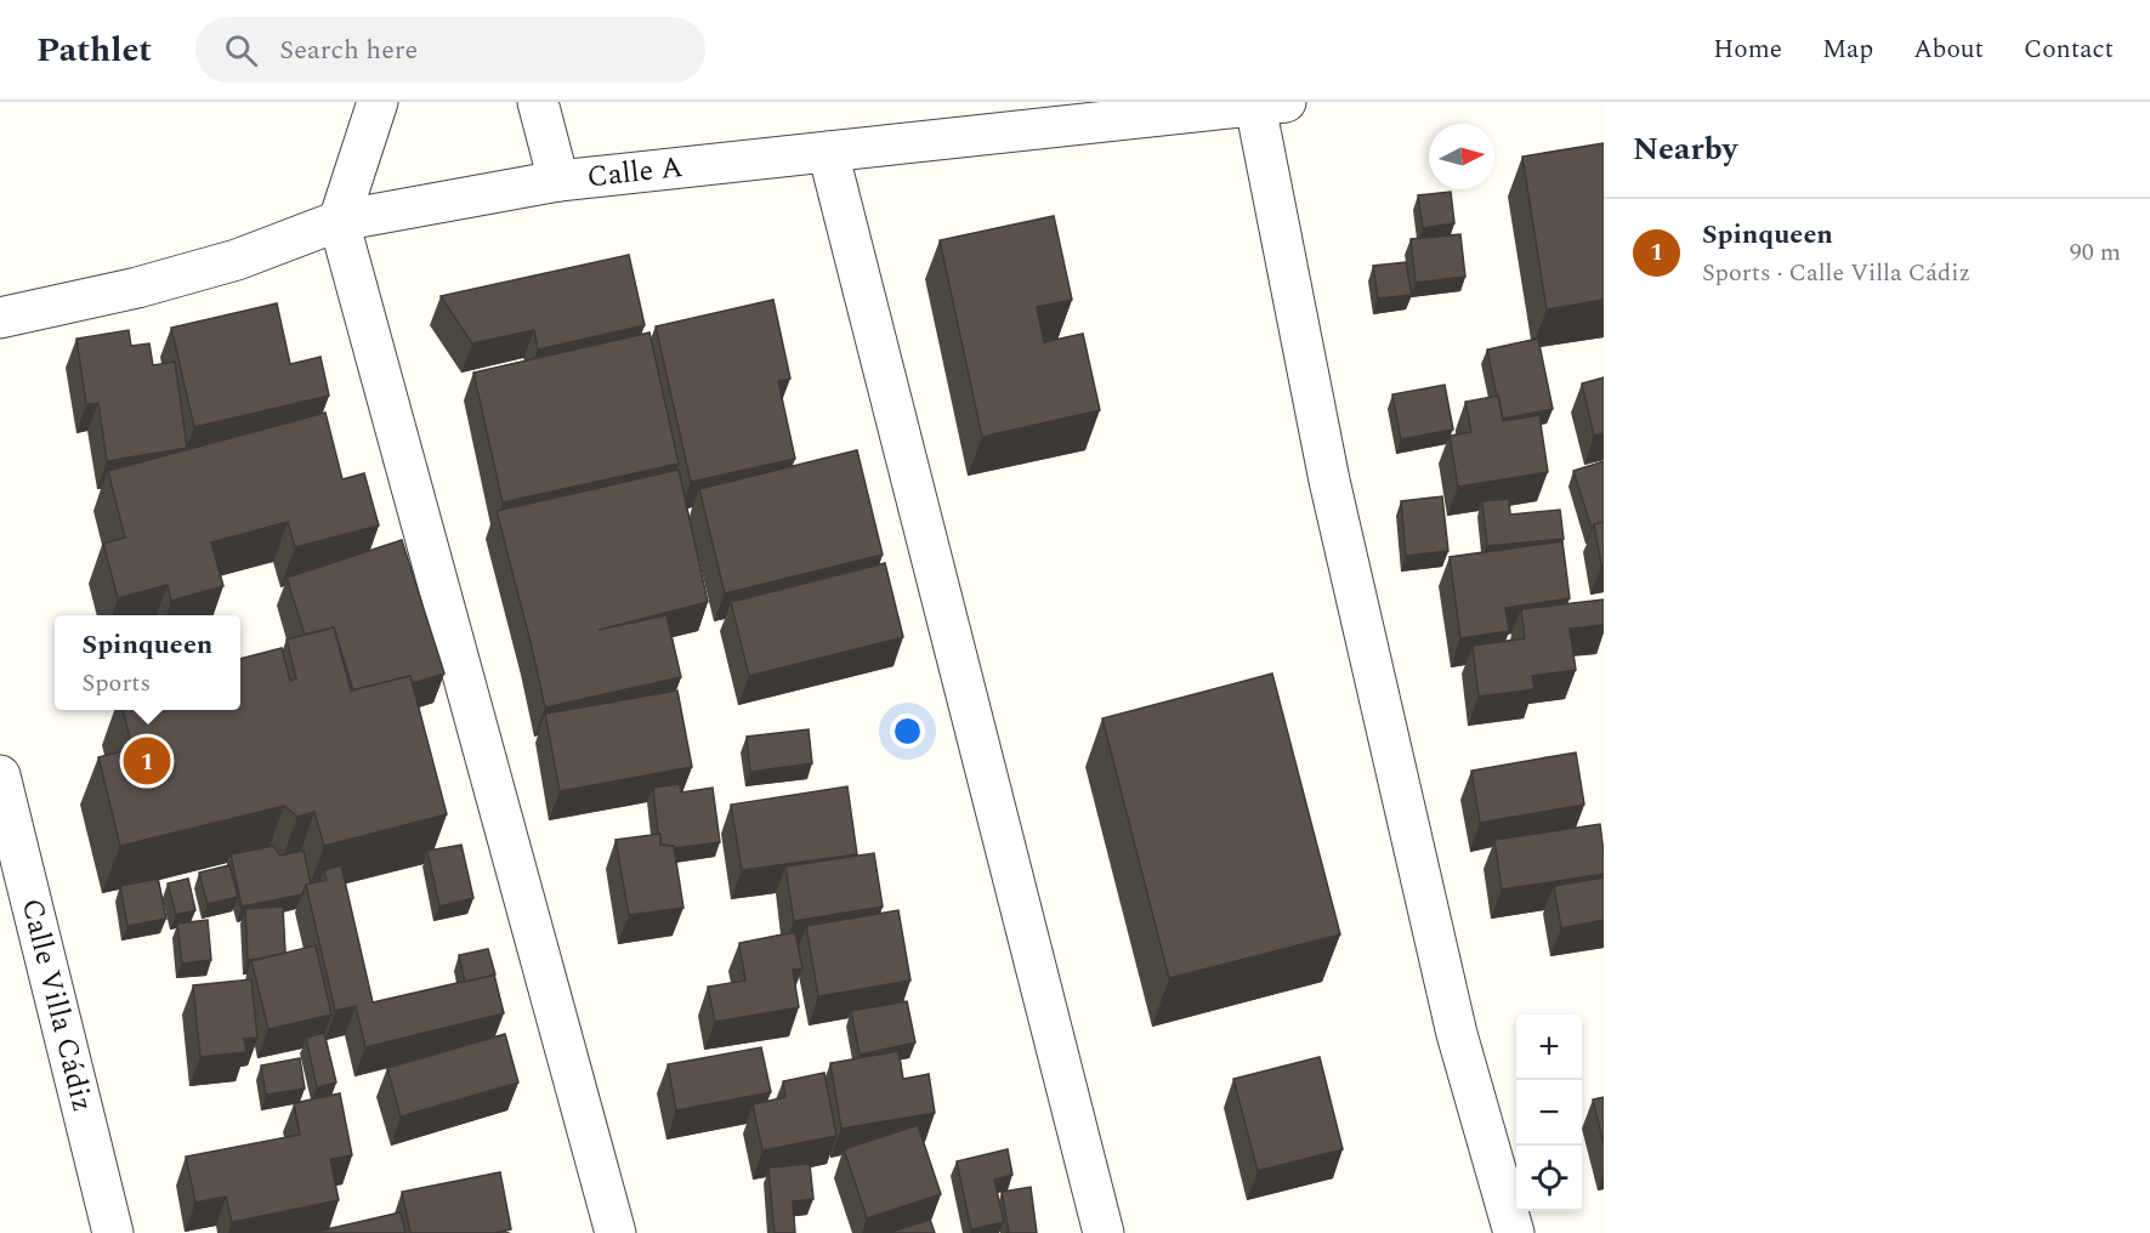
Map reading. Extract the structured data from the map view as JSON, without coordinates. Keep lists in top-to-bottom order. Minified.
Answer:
{"streets":{"street":["Calle A","Calle Villa Cádiz"]},"north":"right","page":{"header":"Pathlet","search":"Search here","nav":["Home","Map","About","Contact"],"heading":"Nearby","list":[{"mark":"1","name":"Spinqueen","note":"Sports · Calle Villa Cádiz","value":"90 m"}],"popup":["Spinqueen","Sports"],"pins":"1","map_buttons":["+","−"]}}
